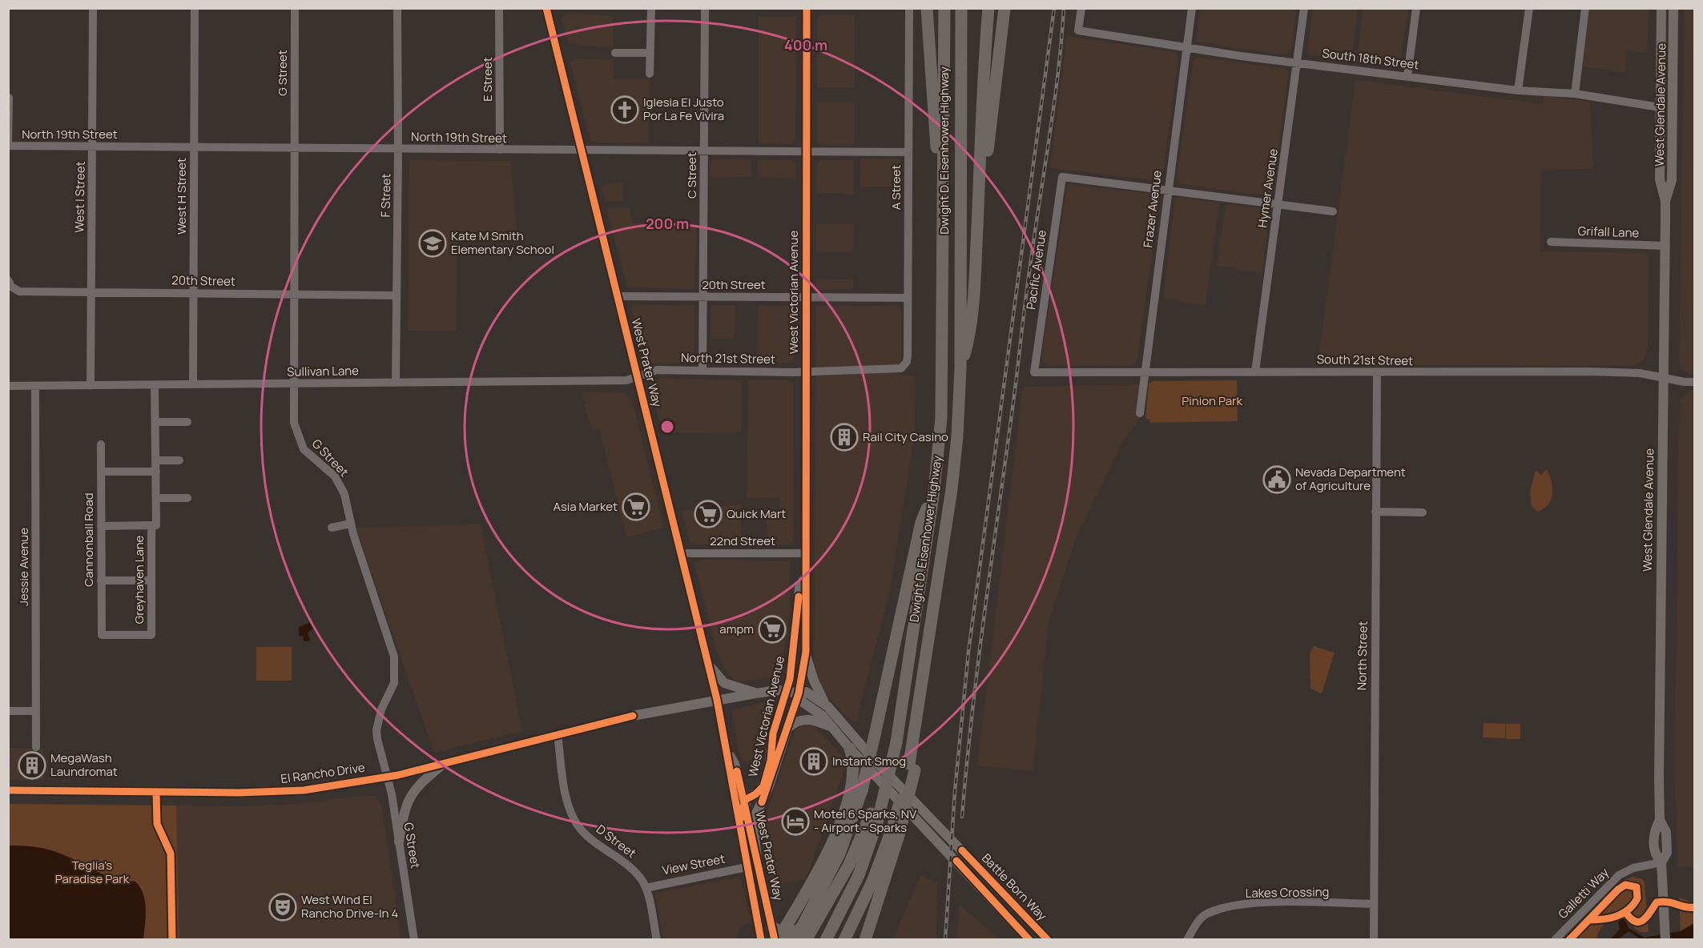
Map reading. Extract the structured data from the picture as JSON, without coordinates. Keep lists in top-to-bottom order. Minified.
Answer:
{"streets":{"highway":["Dwight D. Eisenhower Highway"],"main road":["West Glendale Avenue","West Victorian Avenue","West Prater Way","El Rancho Drive","Battle Born Way"],"street":["South 18th Street","G Street","E Street","North 19th Street","C Street","A Street","Hymer Avenue","F Street","West H Street","West I Street","Frazer Avenue","Grifall Lane","Pacific Avenue","20th Street","North 21st Street","South 21st Street","Sullivan Lane","Cannonball Road","22nd Street","Jessie Avenue","Greyhaven Lane","North Street","D Street","View Street","Lakes Crossing","Galletti Way"]},"crossings":[["South 18th Street","West Glendale Avenue"],["South 18th Street","Hymer Avenue"],["South 18th Street","Frazer Avenue"],["G Street","North 19th Street"],["G Street","20th Street"],["G Street","Sullivan Lane"],["G Street","El Rancho Drive"],["E Street","North 19th Street"],["West Glendale Avenue","Grifall Lane"],["West Glendale Avenue","South 21st Street"],["West Glendale Avenue","Galletti Way"],["North 19th Street","C Street"],["North 19th Street","A Street"],["North 19th Street","F Street"],["North 19th Street","West H Street"],["North 19th Street","West I Street"],["North 19th Street","West Victorian Avenue"],["North 19th Street","West Prater Way"],["C Street","20th Street"],["C Street","North 21st Street"],["A Street","20th Street"],["A Street","North 21st Street"],["Hymer Avenue","South 21st Street"],["F Street","20th Street"],["F Street","Sullivan Lane"],["West H Street","20th Street"],["West H Street","Sullivan Lane"],["West I Street","20th Street"],["West I Street","Sullivan Lane"],["Frazer Avenue","Pacific Avenue"],["Frazer Avenue","South 21st Street"],["Pacific Avenue","South 21st Street"],["20th Street","West Victorian Avenue"],["20th Street","West Prater Way"],["West Victorian Avenue","North 21st Street"],["West Victorian Avenue","West Prater Way"],["West Victorian Avenue","22nd Street"],["West Victorian Avenue","El Rancho Drive"],["West Victorian Avenue","Battle Born Way"],["North 21st Street","West Prater Way"],["North 21st Street","Sullivan Lane"],["South 21st Street","North Street"],["West Prater Way","Sullivan Lane"],["West Prater Way","22nd Street"],["West Prater Way","El Rancho Drive"],["West Prater Way","View Street"],["Sullivan Lane","Jessie Avenue"],["Sullivan Lane","Greyhaven Lane"],["Cannonball Road","Greyhaven Lane"],["North Street","Lakes Crossing"],["El Rancho Drive","D Street"],["El Rancho Drive","Battle Born Way"],["D Street","View Street"]],"parks":["Pinion Park","Teglia's Paradise Park"],"places":{"church":["Iglesia El Justo Por La Fe Vivira"],"school or university":["Kate M Smith Elementary School"],"building":["Rail City Casino","Instant Smog","MegaWash Laundromat"],"public building":["Nevada Department of Agriculture"],"supermarket":["Asia Market","Quick Mart","ampm"],"hotel":["Motel 6 Sparks, NV - Airport - Sparks"],"theatre":["West Wind El Rancho Drive-In 4"]},"rings":["400 m","200 m"]}
